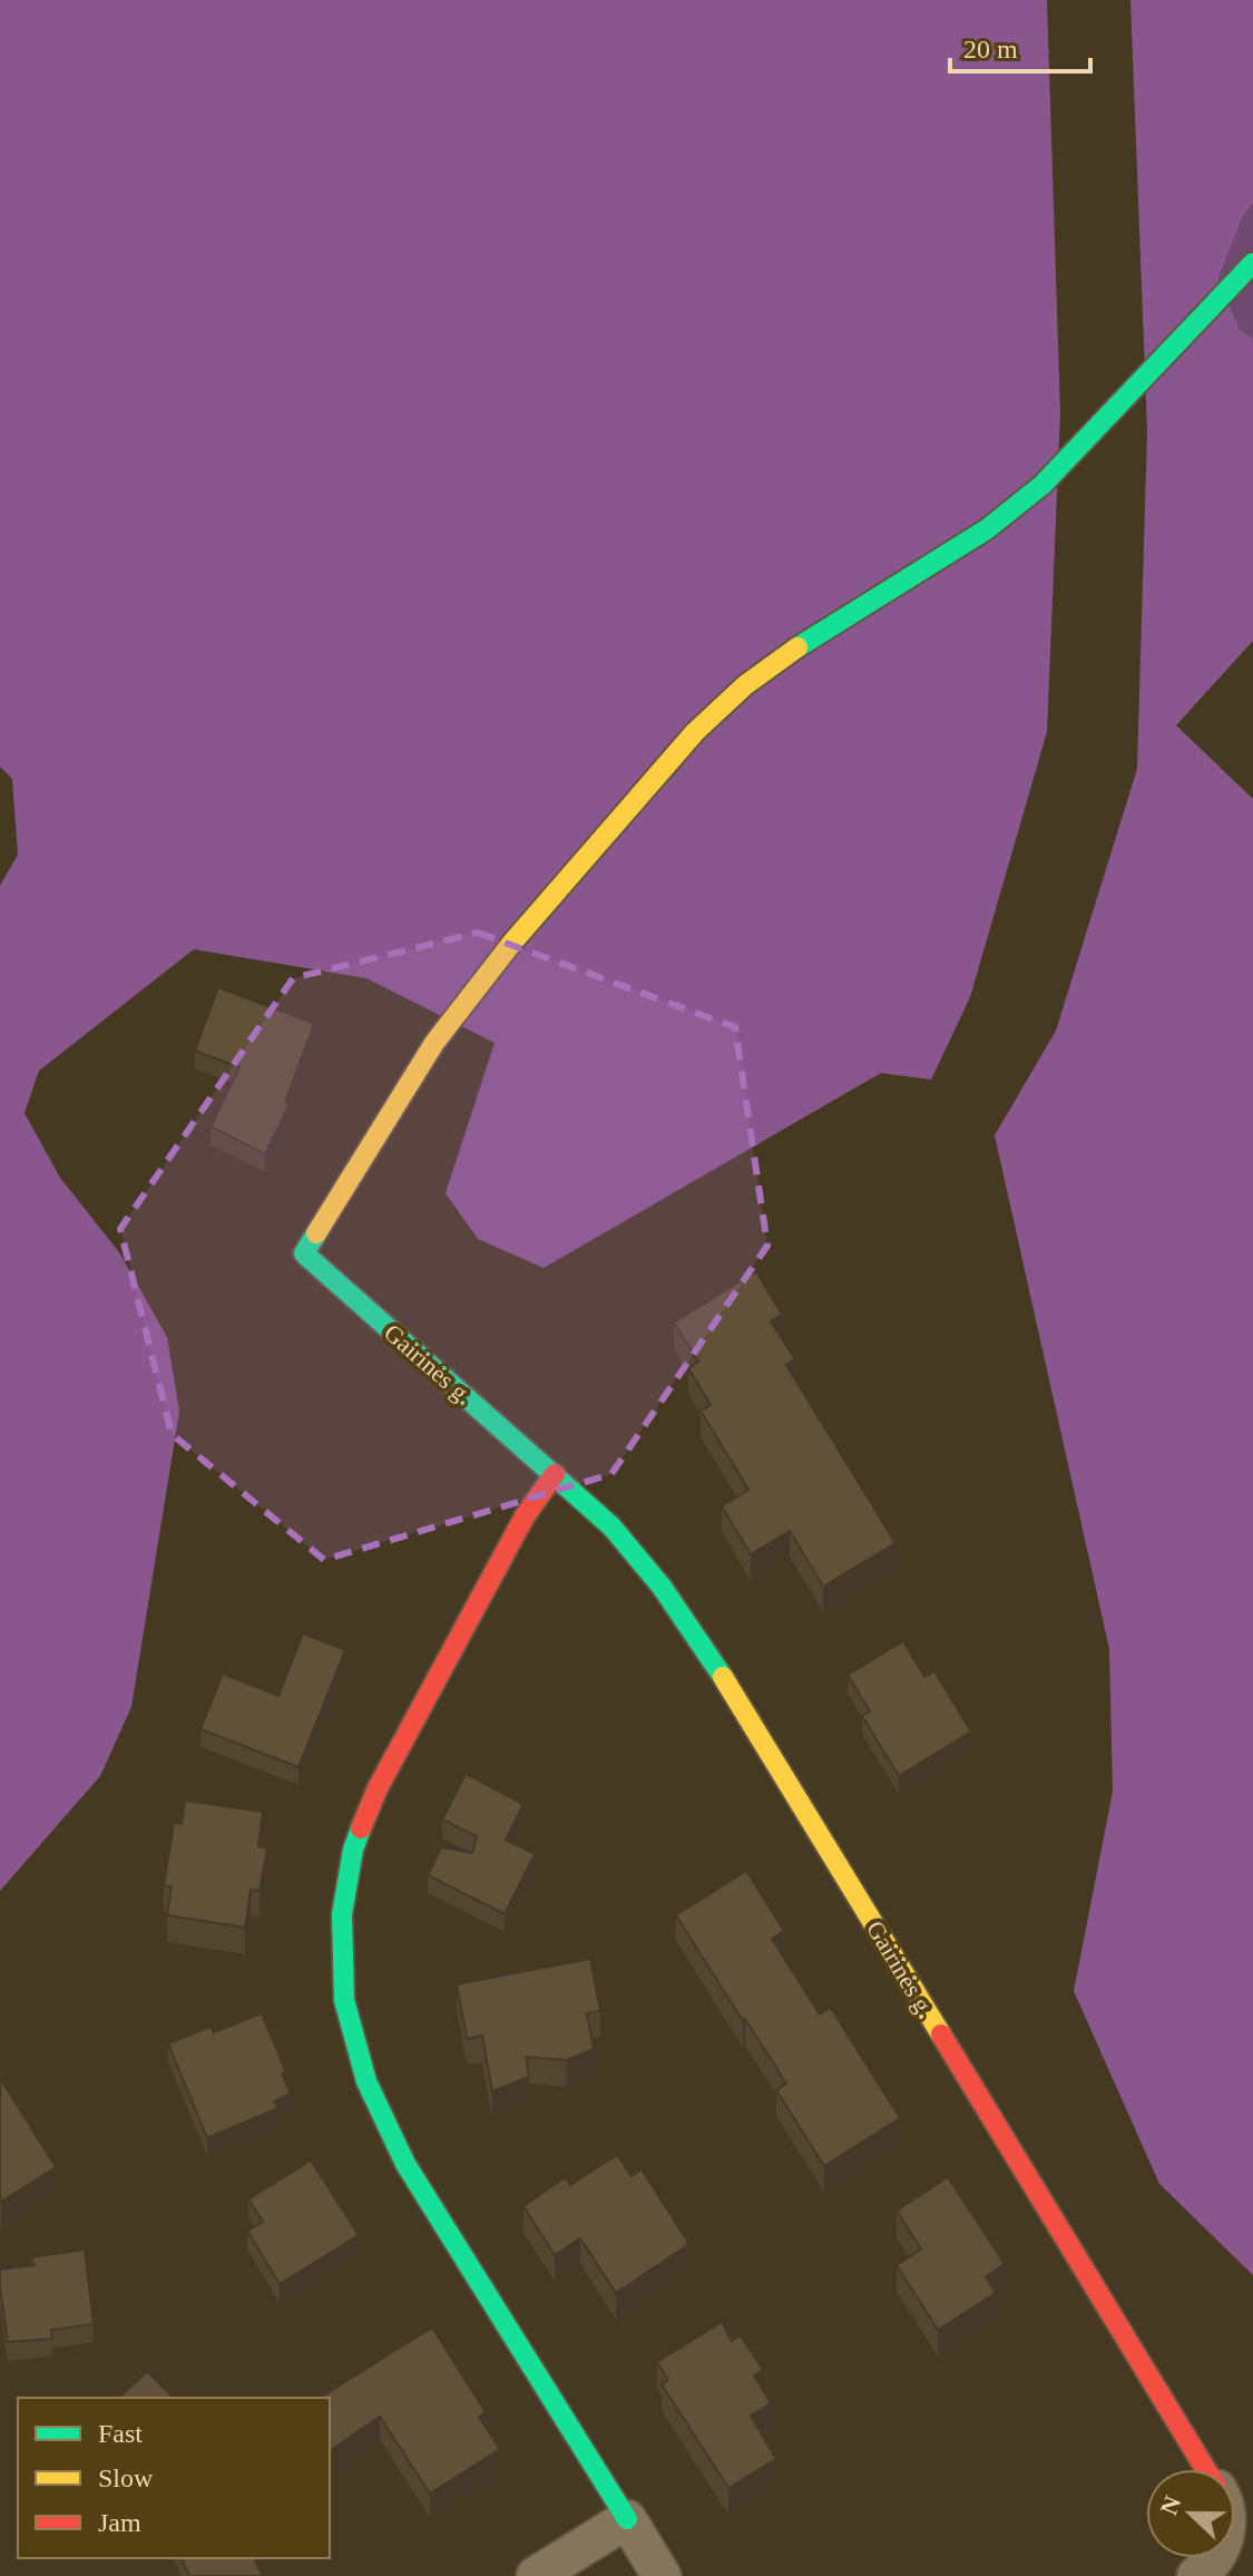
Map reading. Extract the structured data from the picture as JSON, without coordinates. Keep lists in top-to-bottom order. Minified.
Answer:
{"streets":{"street":["Gairinės g."]},"legend":["Fast","Slow","Jam"],"scale_bar":"20 m","north":"left"}
